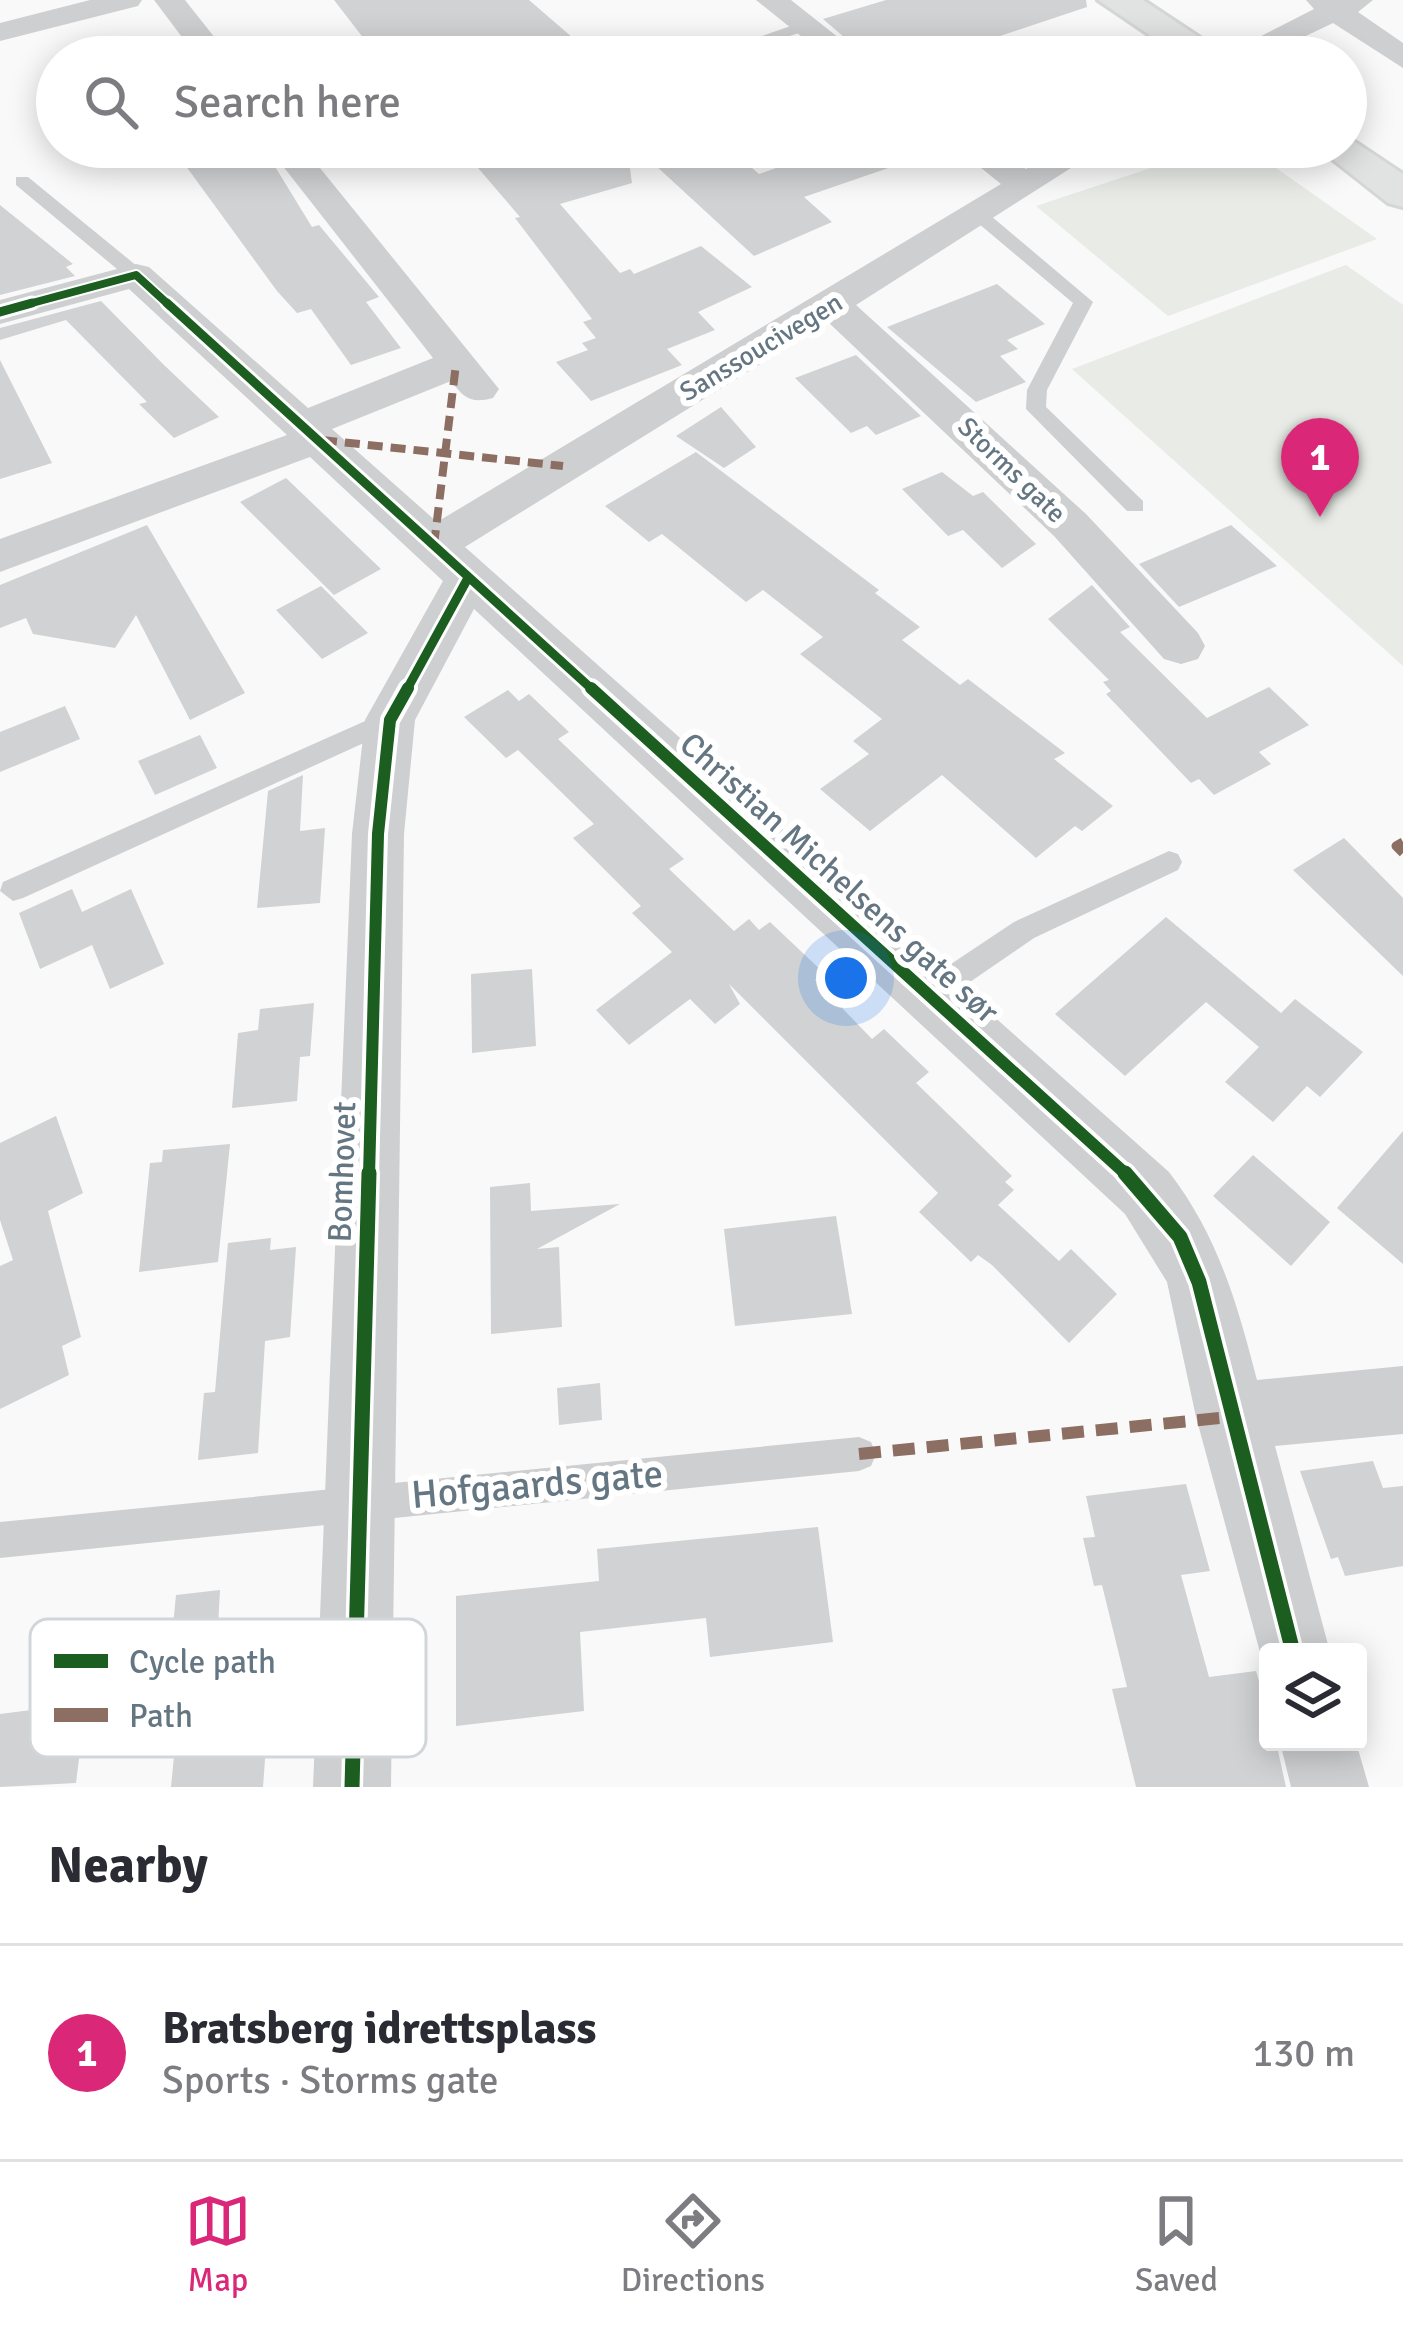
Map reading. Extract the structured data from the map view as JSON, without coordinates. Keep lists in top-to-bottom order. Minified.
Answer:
{"streets":{"street":["Sanssoucivegen","Storms gate","Christian Michelsens gate sør","Bomhovet"],"lane":["Hofgaards gate"]},"crossings":[["Sanssoucivegen","Storms gate"],["Sanssoucivegen","Christian Michelsens gate sør"],["Sanssoucivegen","Bomhovet"],["Christian Michelsens gate sør","Bomhovet"],["Bomhovet","Hofgaards gate"]],"legend":["Cycle path","Path"],"page":{"search":"Search here","pins":"1","heading":"Nearby","list":[{"mark":"1","name":"Bratsberg idrettsplass","note":"Sports · Storms gate","value":"130 m"}],"nav":["Map","Directions","Saved"]}}
